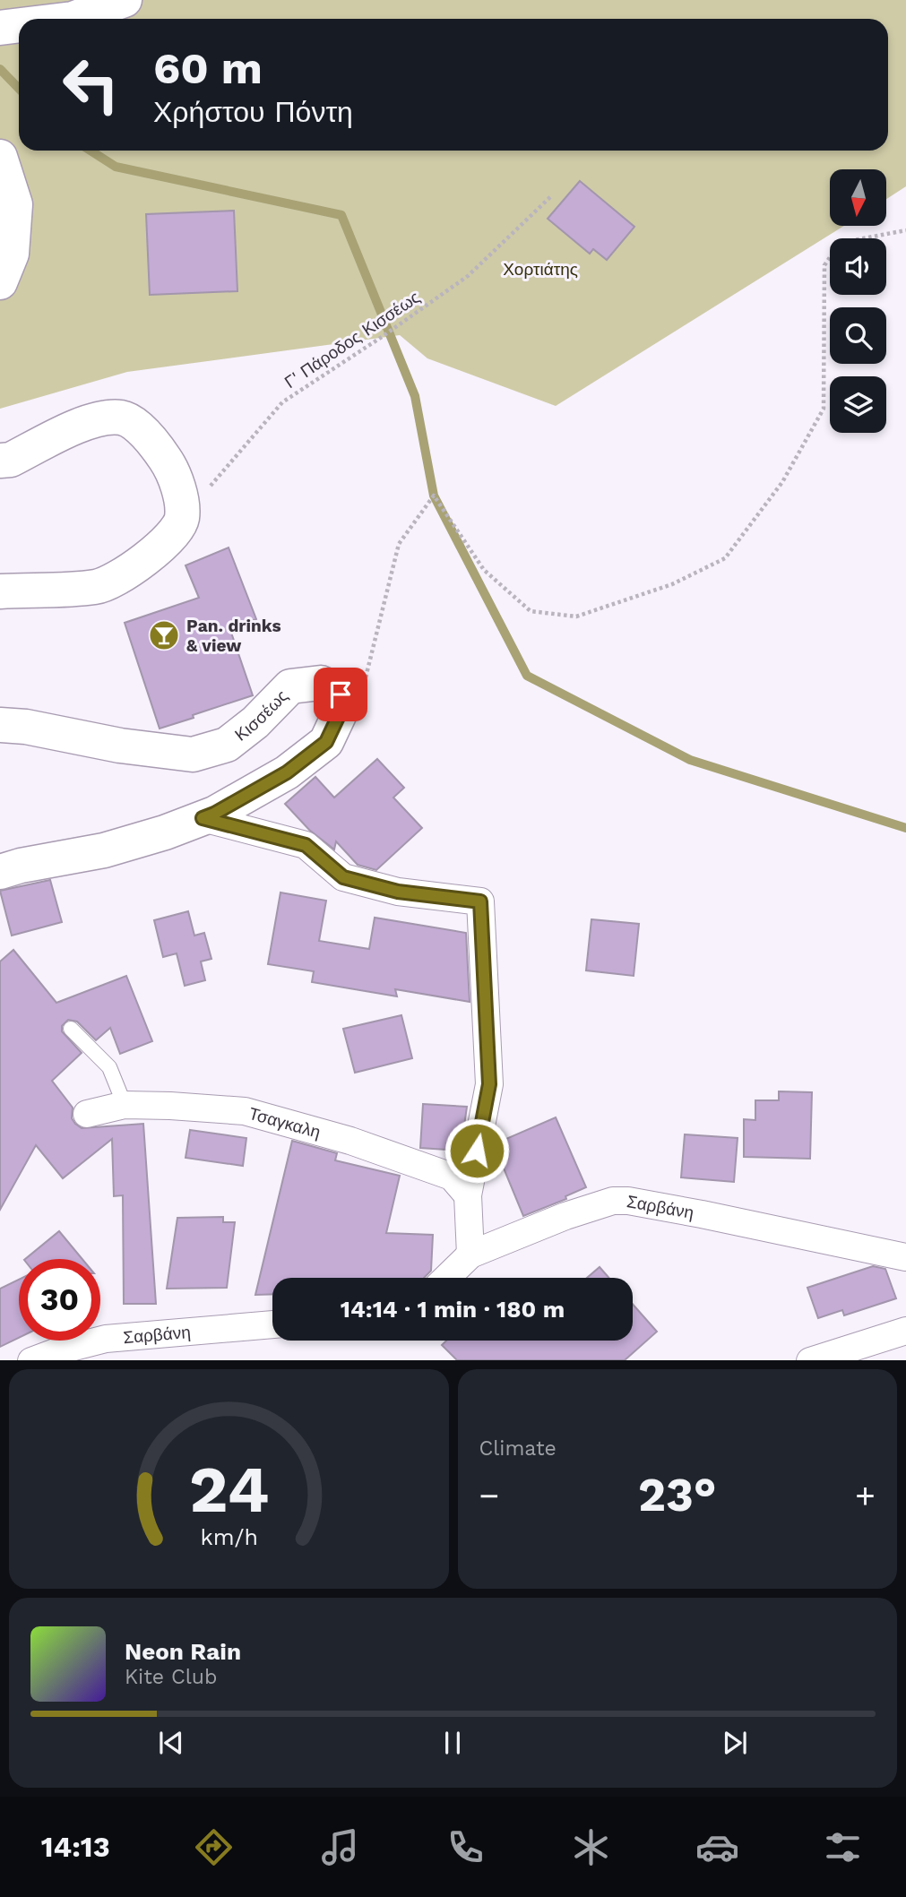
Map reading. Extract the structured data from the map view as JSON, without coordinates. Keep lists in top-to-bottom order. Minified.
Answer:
{"streets":{"street":["Κισσέως","Τσαγκαλη","Σαρβάνη"],"path":["Γ' Πάροδος Κισσέως"]},"parks":["Χορτιάτης"],"places":{"bar":["Pan. drinks & view"]},"north":"bottom","page":{"turn":["60 m","Χρήστου Πόντη"],"limit":"30","trip":"14:14 · 1 min · 180 m","tile":"Climate","heat":["−","23°","+"],"song":["Neon Rain","Kite Club"],"tabs":"14:13","gauge":["24","km/h"]}}
